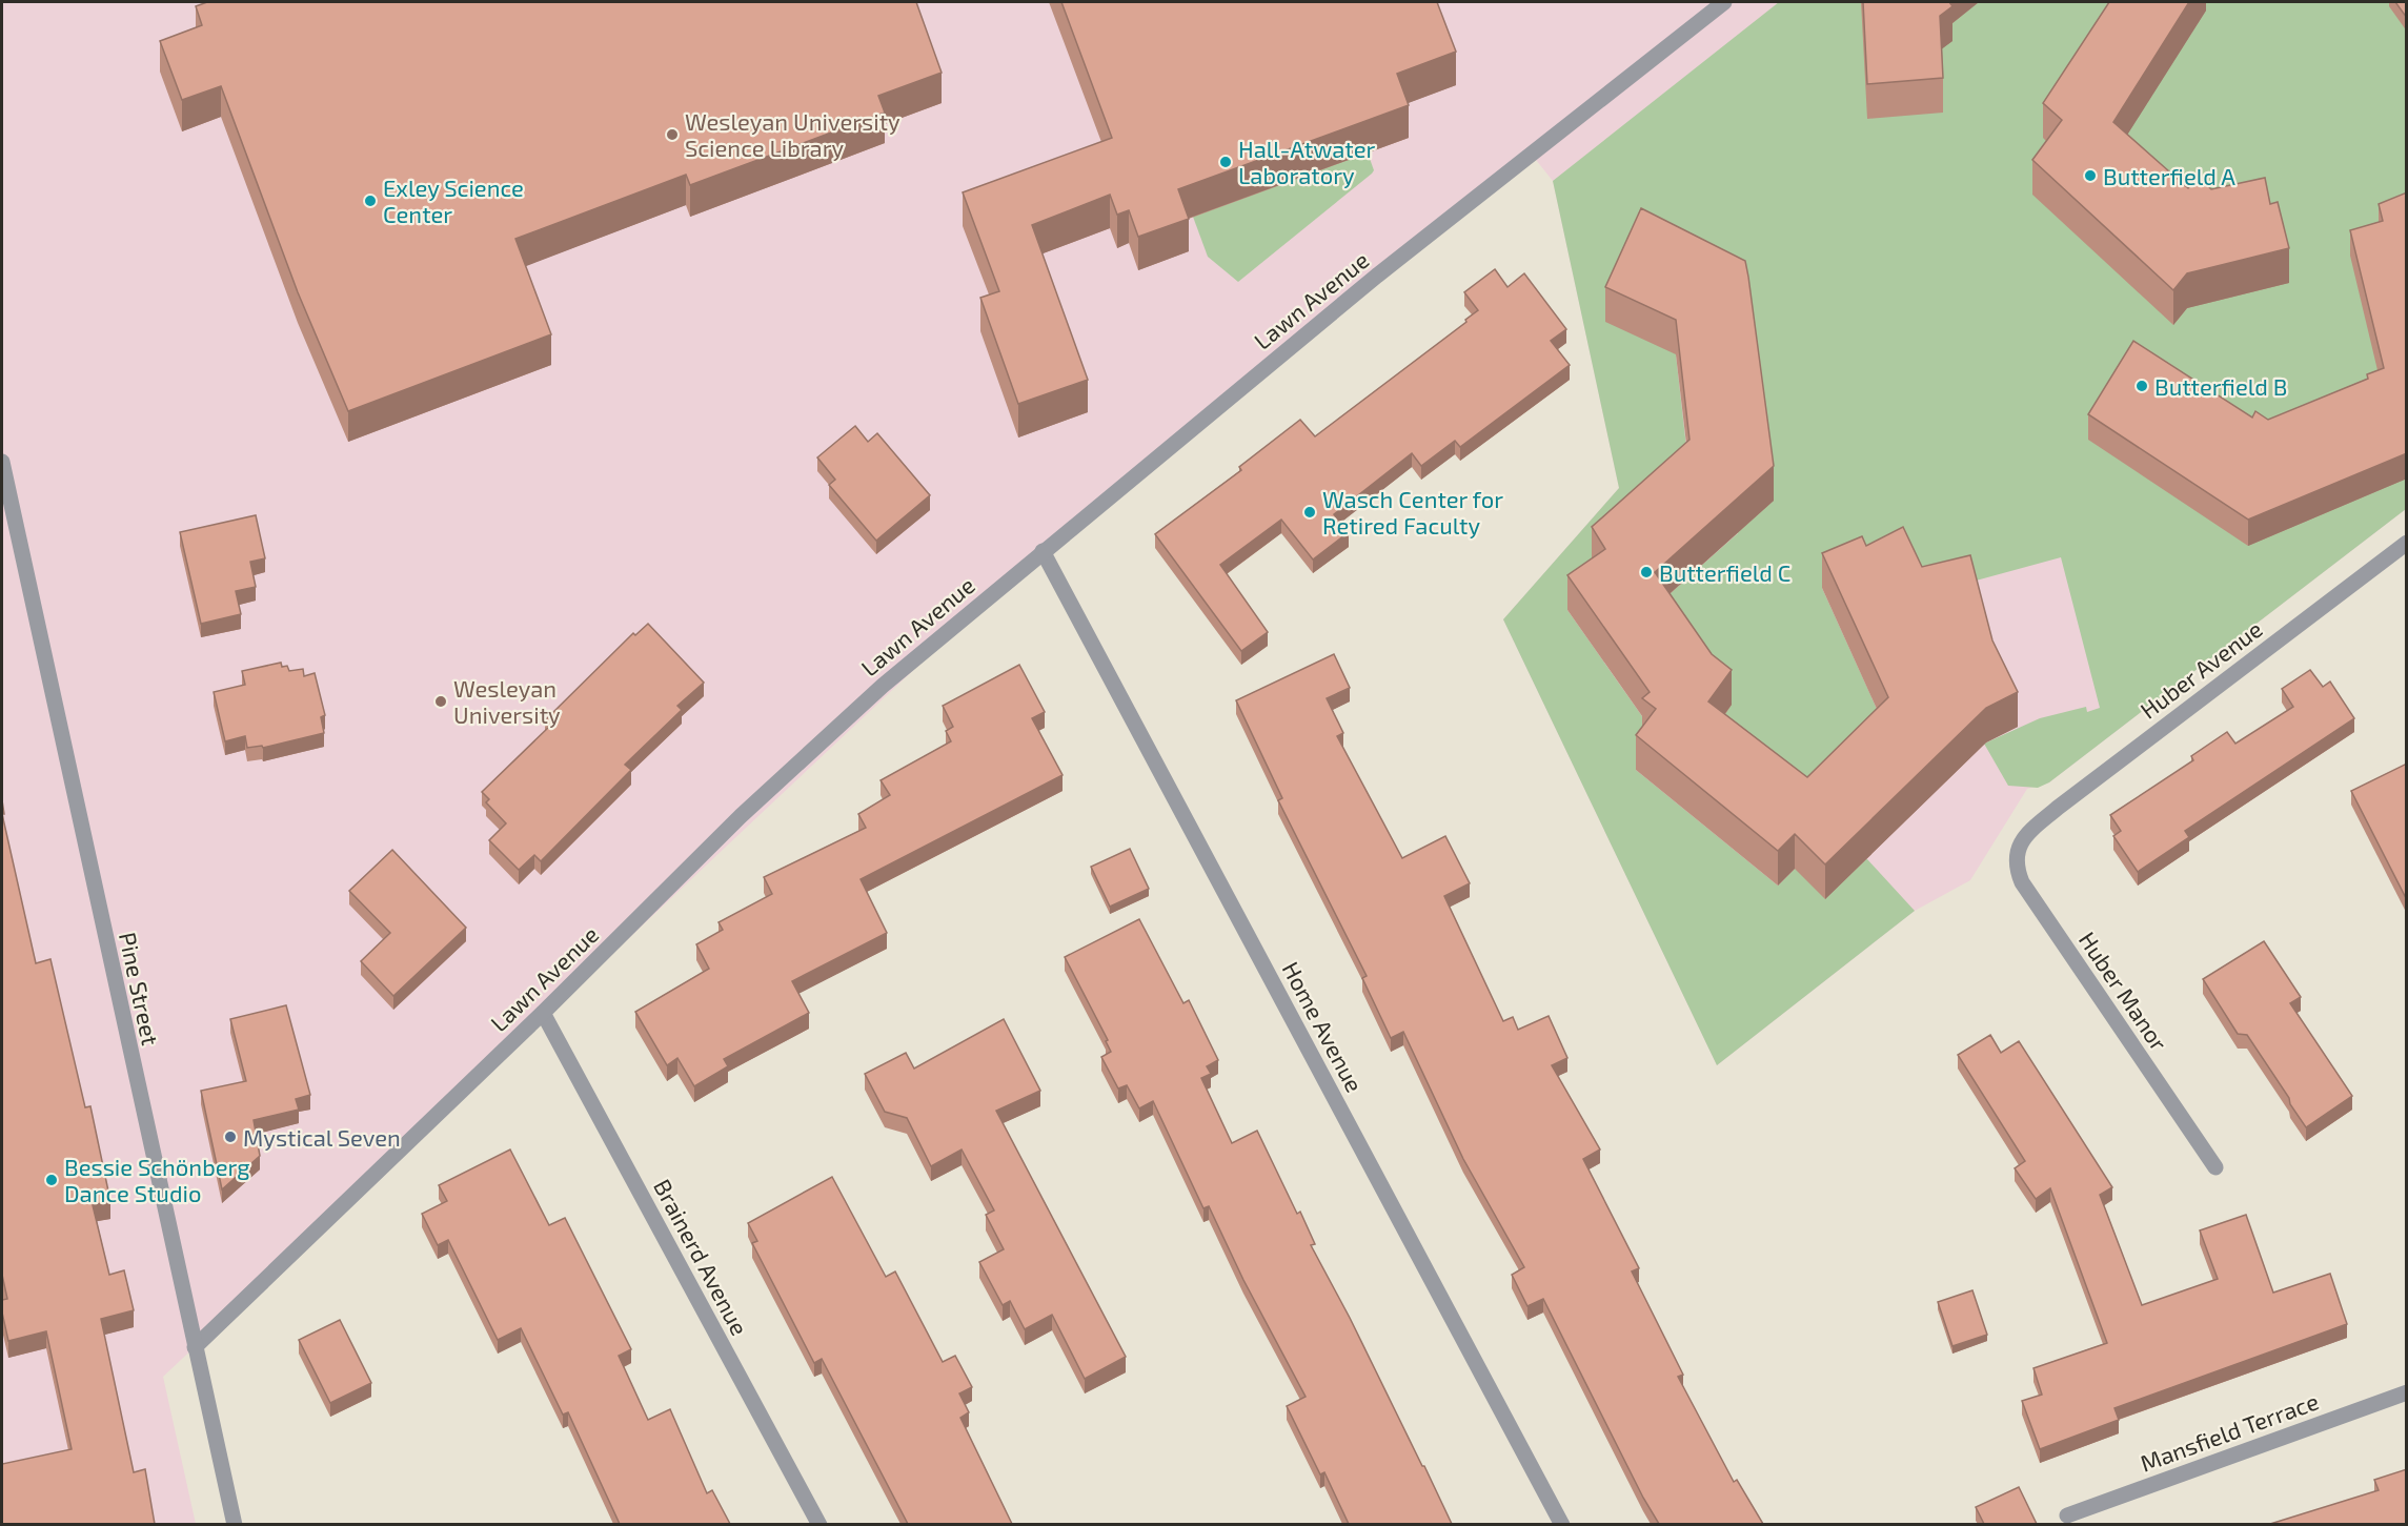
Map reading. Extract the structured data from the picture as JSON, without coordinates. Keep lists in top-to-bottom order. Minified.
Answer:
{"streets":{"street":["Lawn Avenue","Huber Avenue","Pine Street","Huber Manor","Home Avenue","Brainerd Avenue","Mansfield Terrace"]},"crossings":[["Lawn Avenue","Pine Street"],["Lawn Avenue","Home Avenue"],["Lawn Avenue","Brainerd Avenue"],["Huber Avenue","Huber Manor"]],"places":["Wesleyan University Science Library","Hall-Atwater Laboratory","Butterfield A","Exley Science Center","Butterfield B","Wasch Center for Retired Faculty","Butterfield C","Wesleyan University","Mystical Seven","Bessie Schönberg Dance Studio"]}
